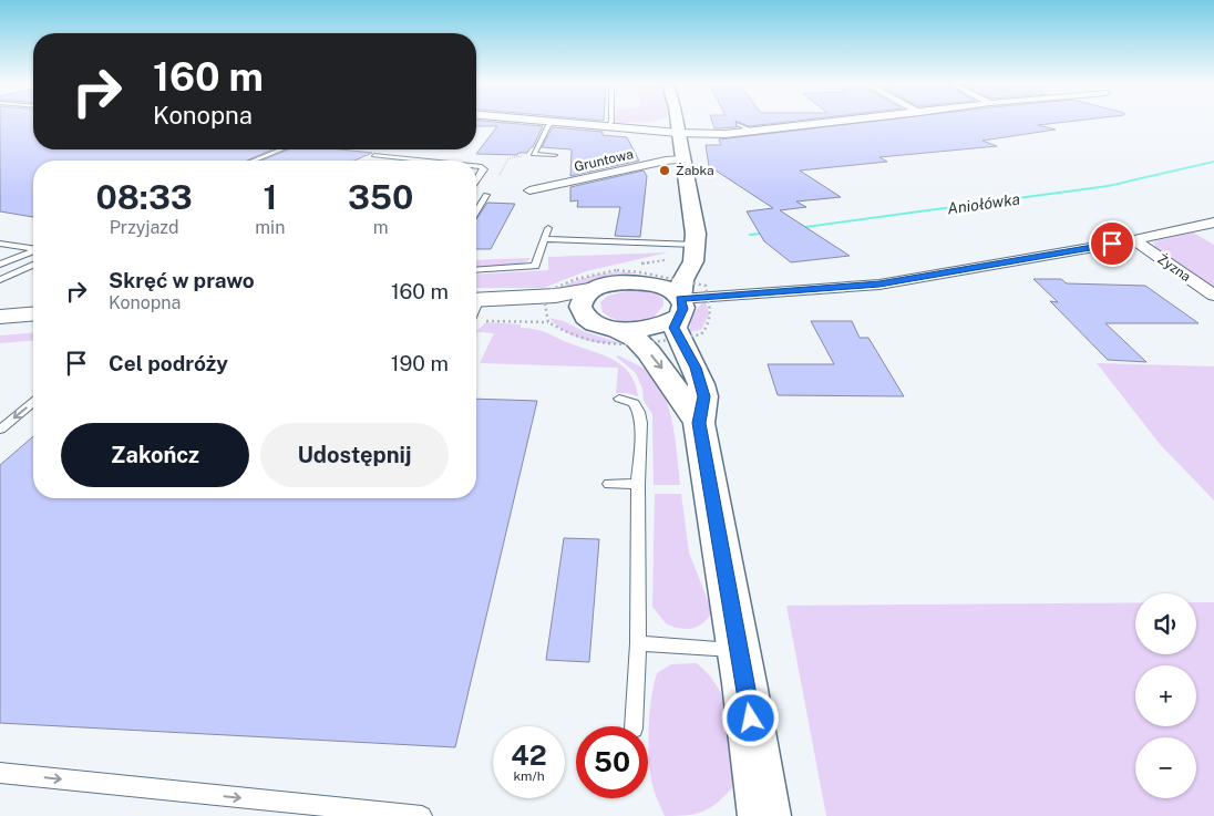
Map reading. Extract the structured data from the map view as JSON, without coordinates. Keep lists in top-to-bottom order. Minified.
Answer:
{"streets":{"street":["Gruntowa","Żyzna"]},"water":["Aniołówka"],"places":["Żabka"],"page":{"turn":["160 m","Konopna"],"eta":["08:33","Przyjazd","1","min","350","m"],"list":[{"name":"Skręć w prawo","note":"Konopna","value":"160 m"},{"name":"Cel podróży","value":"190 m"}],"buttons":["Zakończ","Udostępnij"],"map_buttons":["+","−"],"speed":"42 km/h","limit":"50"}}
